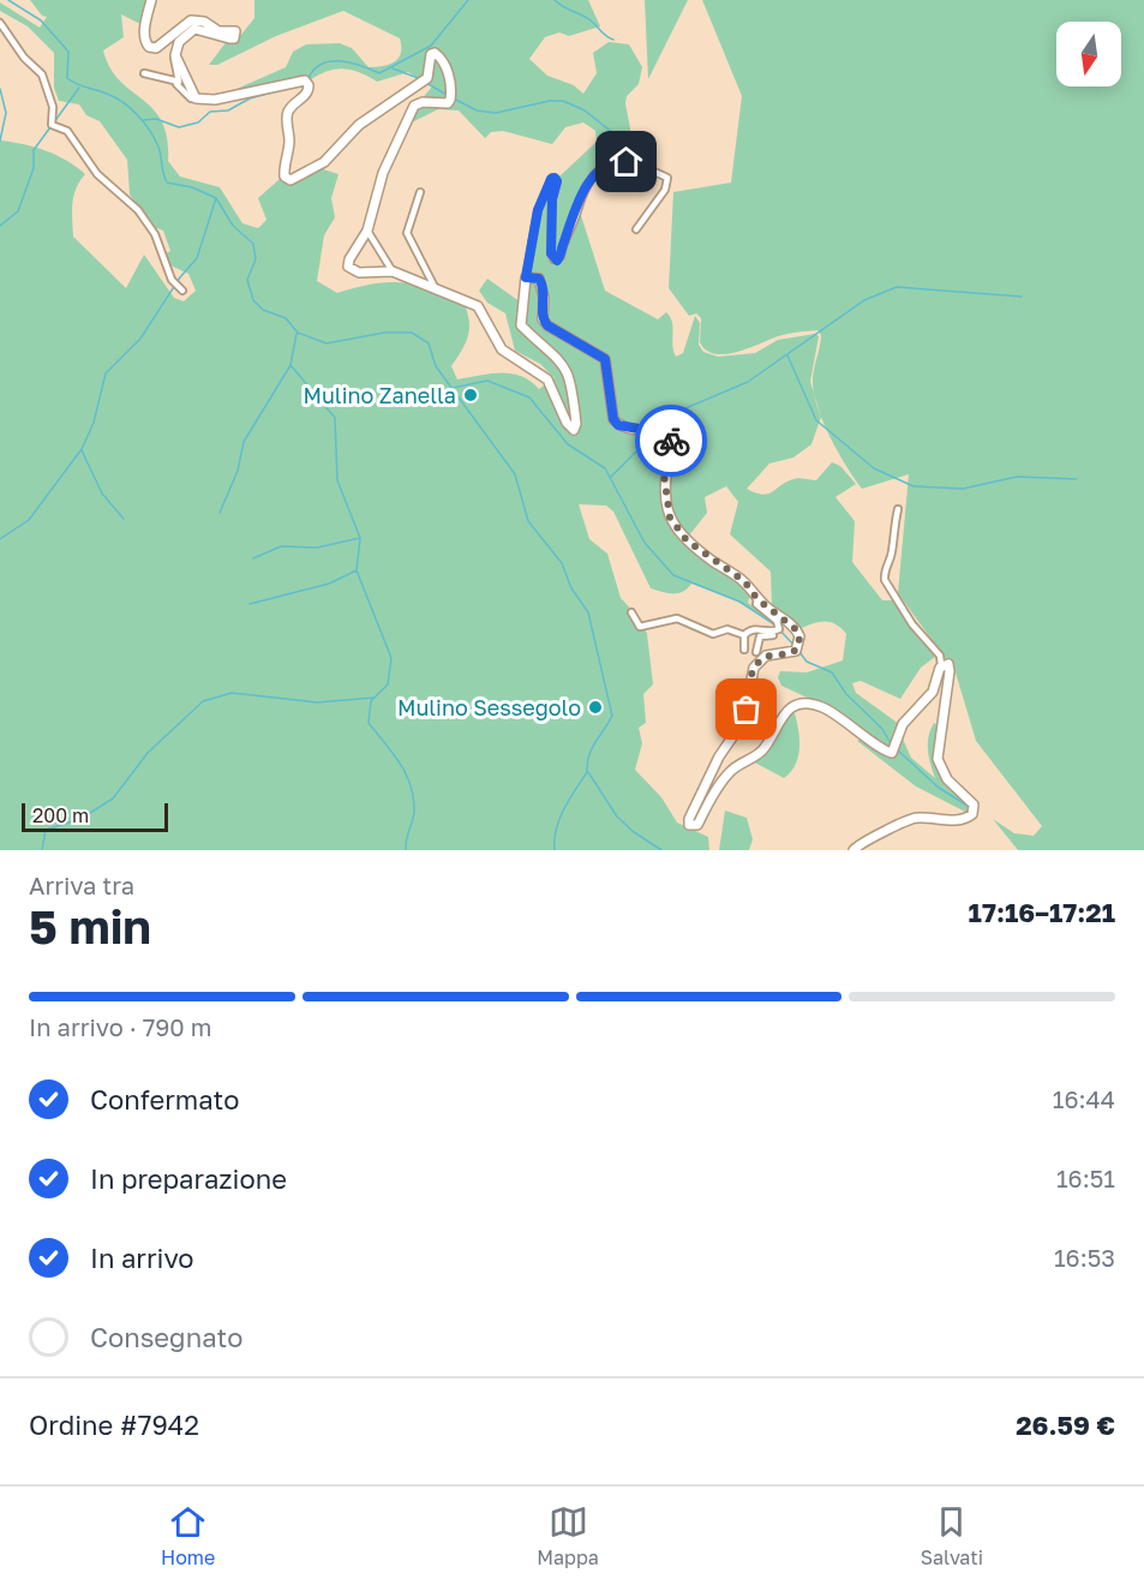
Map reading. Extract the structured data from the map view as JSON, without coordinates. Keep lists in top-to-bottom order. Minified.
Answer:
{"places":["Mulino Zanella","Mulino Sessegolo"],"scale_bar":"200 m","north":"bottom","page":{"scale":"200 m","heading":["5 min","Arriva tra","17:16–17:21"],"panel":["Ordine #7942","26.59 €"],"bar":"In arrivo · 790 m","list":[["Confermato","16:44"],["In preparazione","16:51"],["In arrivo","16:53"],"Consegnato"],"tabs":["Home","Mappa","Salvati"]}}
